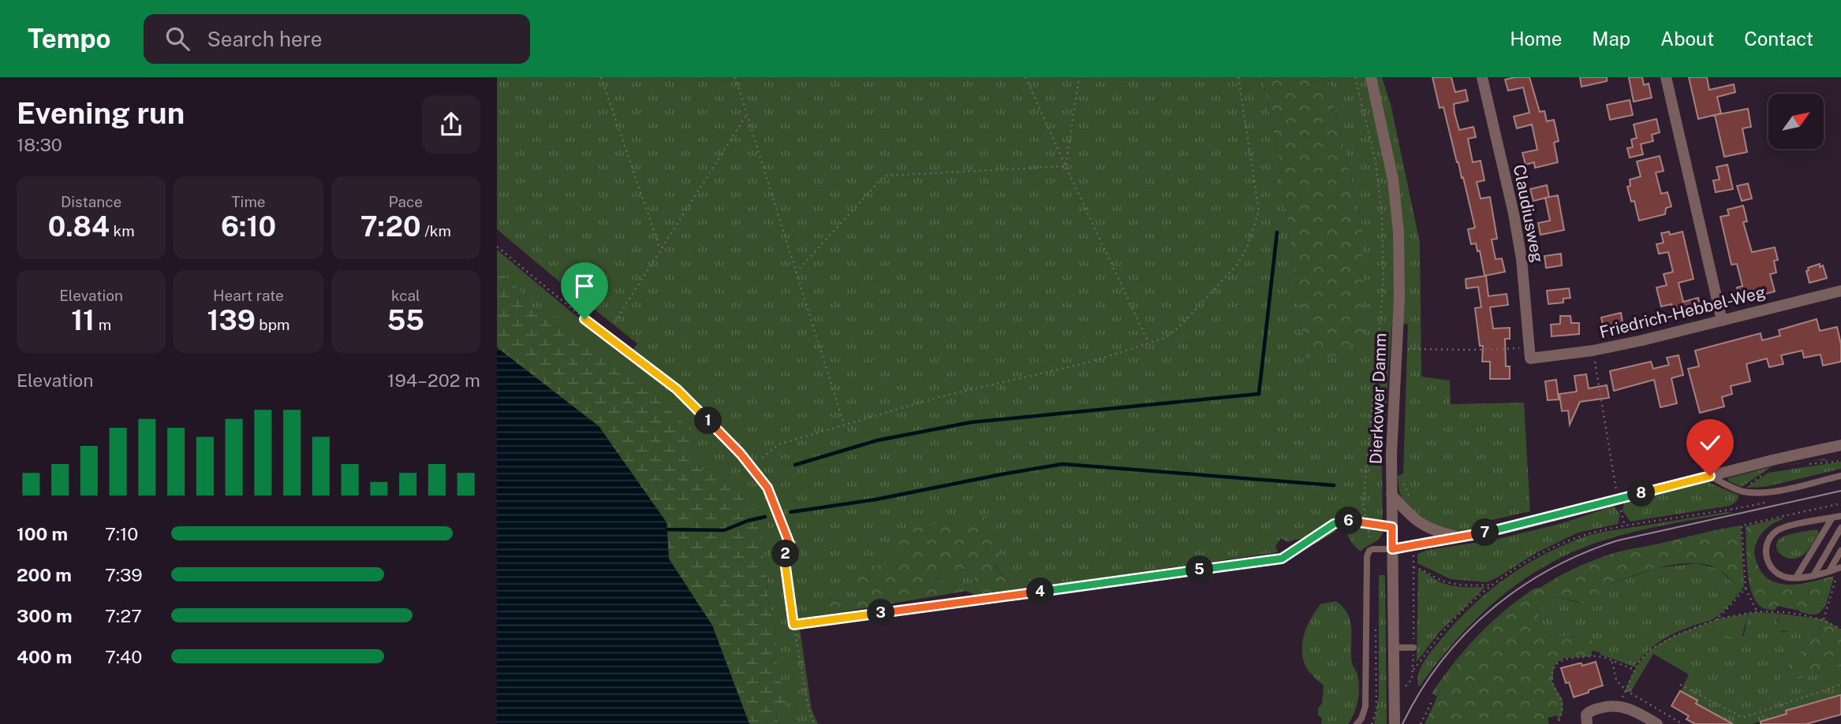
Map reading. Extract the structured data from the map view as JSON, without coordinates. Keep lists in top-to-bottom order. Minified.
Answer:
{"streets":{"street":["Claudiusweg","Friedrich-Hebbel-Weg","Dierkower Damm"]},"crossings":[["Claudiusweg","Friedrich-Hebbel-Weg"]],"north":"top right","page":{"header":"Tempo","search":"Search here","nav":["Home","Map","About","Contact"],"heading":["Evening run","18:30"],"stats":[["Distance","0.84 km"],["Time","6:10"],["Pace","7:20 /km"],["Elevation","11 m"],["Heart rate","139 bpm"],["kcal","55"]],"chart":["Elevation","194–202 m"],"pins":["1","8","6","7","2","5","4","3"],"list":[{"name":"100 m","note":"7:10"},{"name":"200 m","note":"7:39"},{"name":"300 m","note":"7:27"},{"name":"400 m","note":"7:40"}]}}
